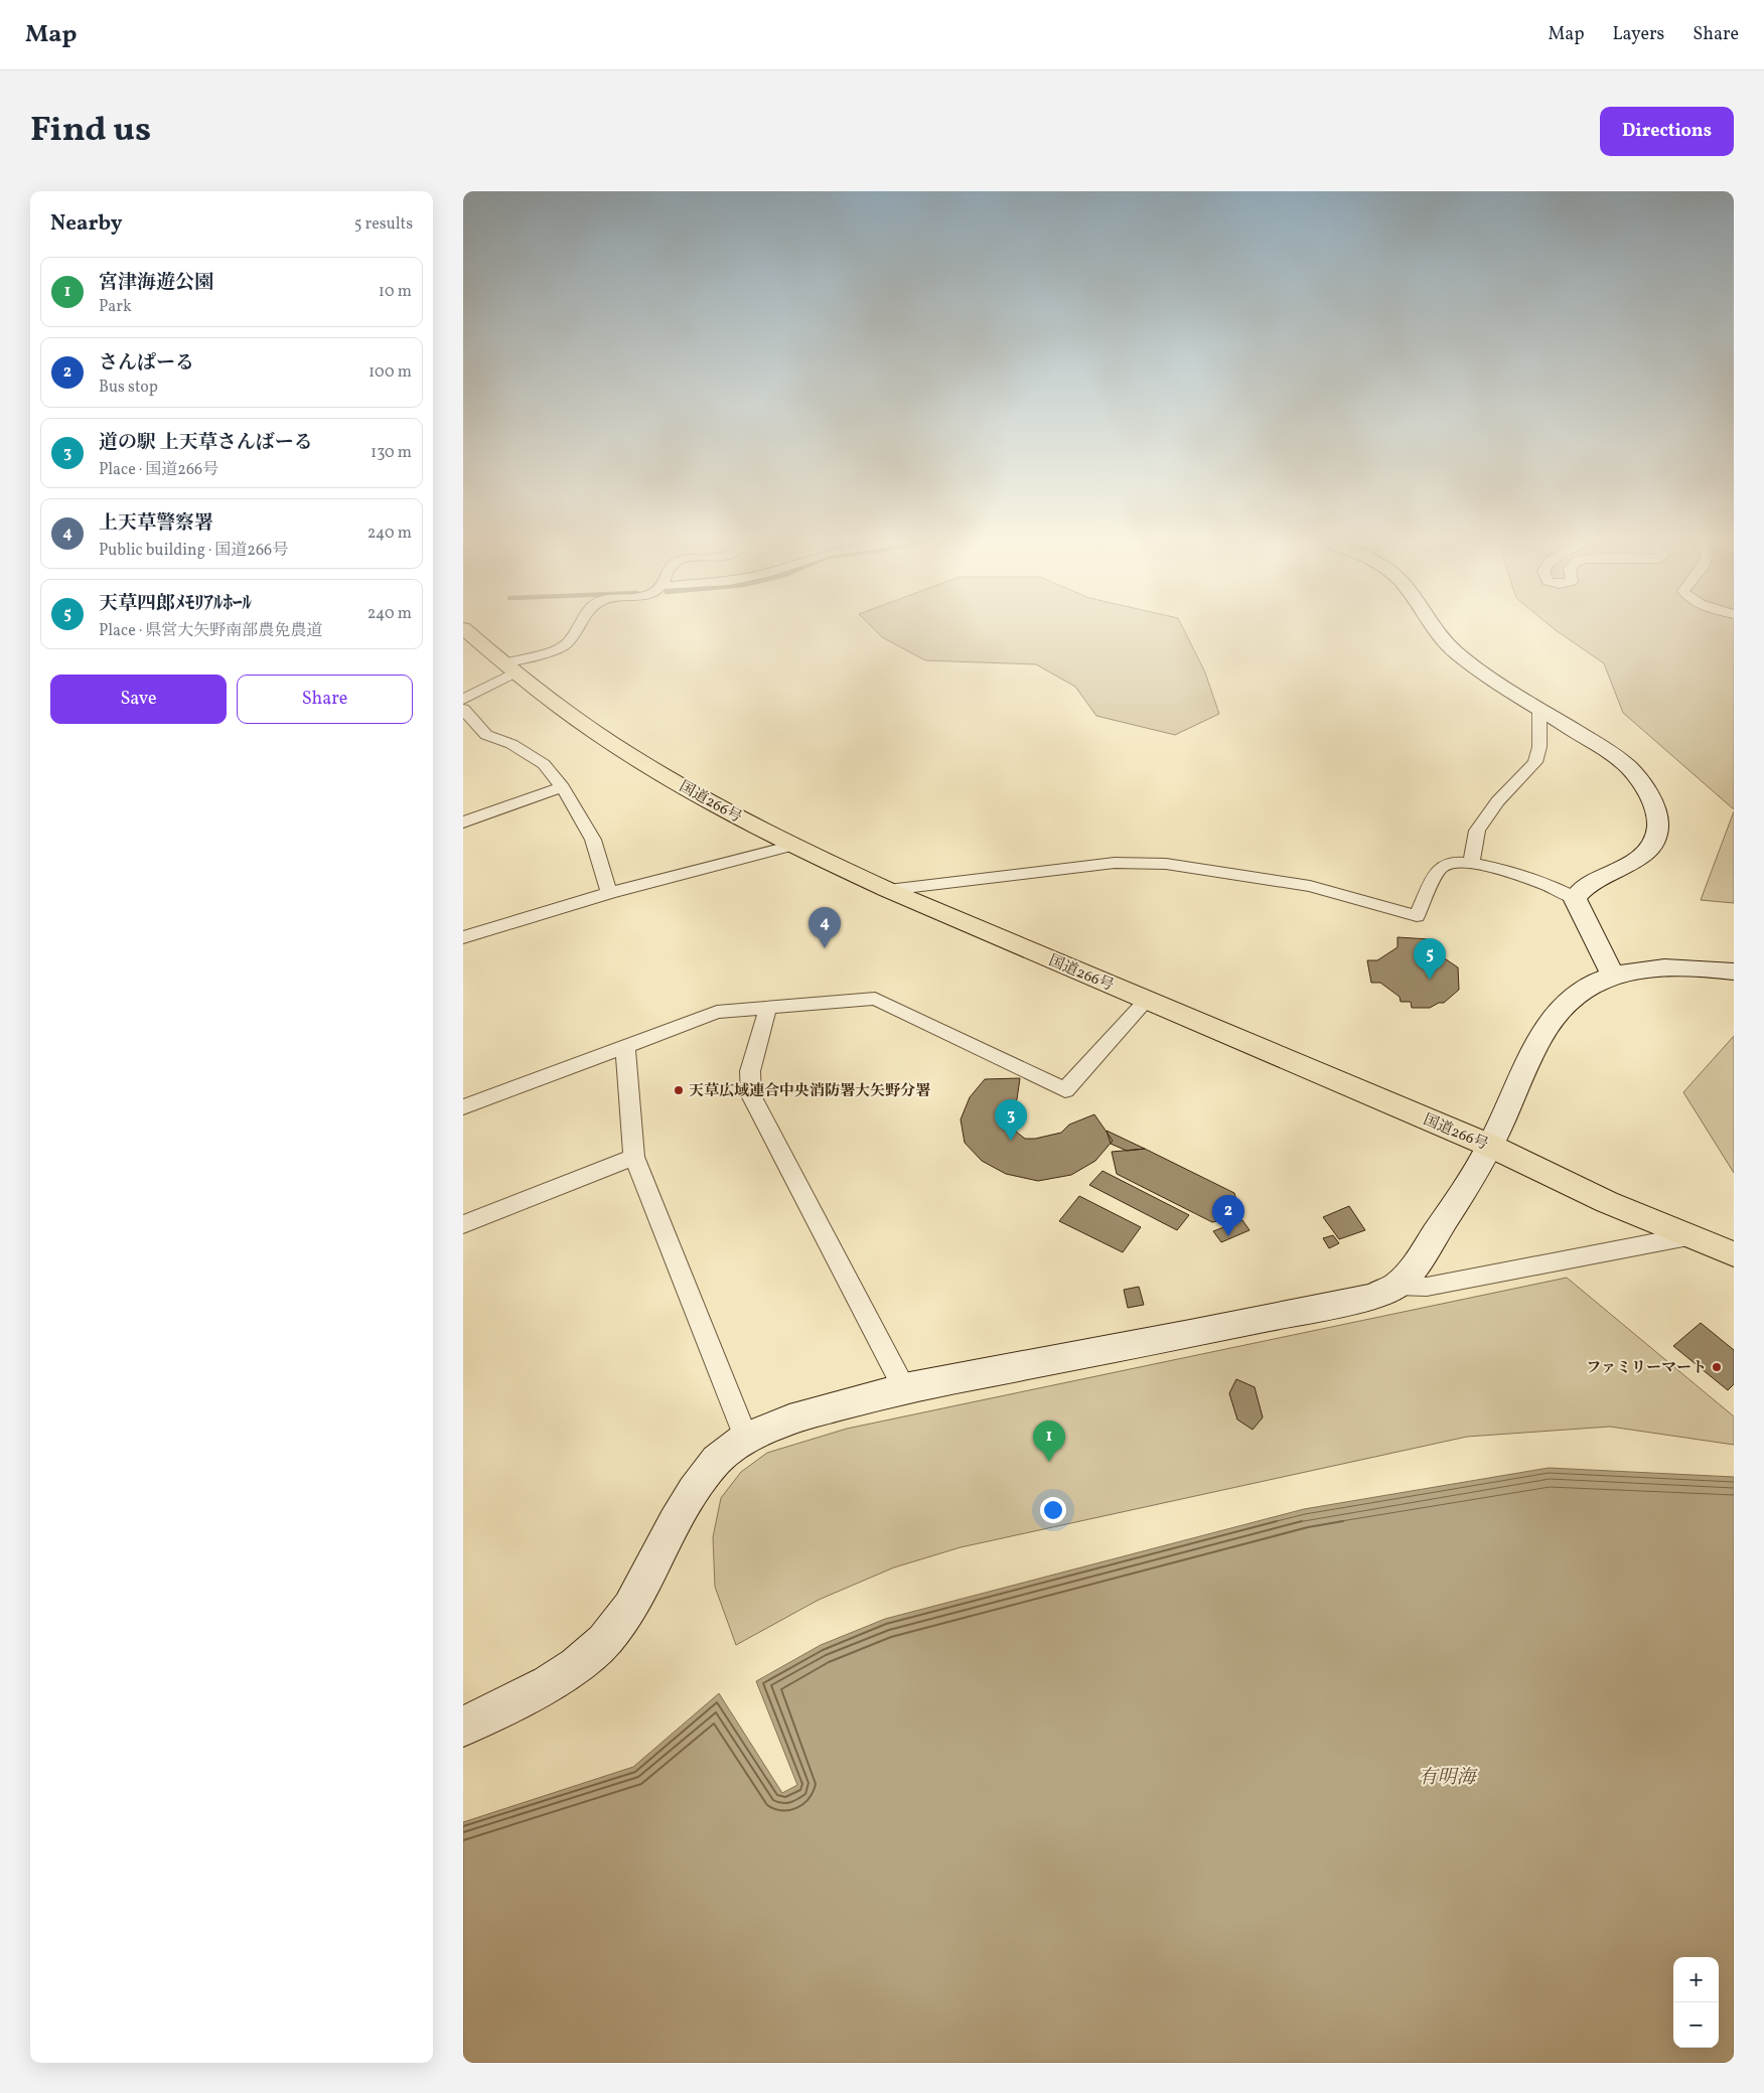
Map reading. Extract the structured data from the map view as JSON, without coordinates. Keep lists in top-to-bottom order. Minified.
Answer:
{"streets":{"highway":["国道266号"]},"water":["有明海"],"places":["天草広域連合中央消防署大矢野分署","ファミリーマート"],"page":{"header":"Map","nav":["Map","Layers","Share"],"title":"Find us","buttons":["Directions",["Save","Share"]],"heading":["Nearby","5 results"],"list":[{"mark":"1","name":"宮津海遊公園","note":"Park","value":"10 m"},{"mark":"2","name":"さんぱーる","note":"Bus stop","value":"100 m"},{"mark":"3","name":"道の駅 上天草さんばーる","note":"Place · 国道266号","value":"130 m"},{"mark":"4","name":"上天草警察署","note":"Public building · 国道266号","value":"240 m"},{"mark":"5","name":"天草四郎ﾒﾓﾘｱﾙﾎｰﾙ","note":"Place · 県営大矢野南部農免農道","value":"240 m"}],"pins":["4","5","3","2","1"],"map_buttons":["+","−"]}}
